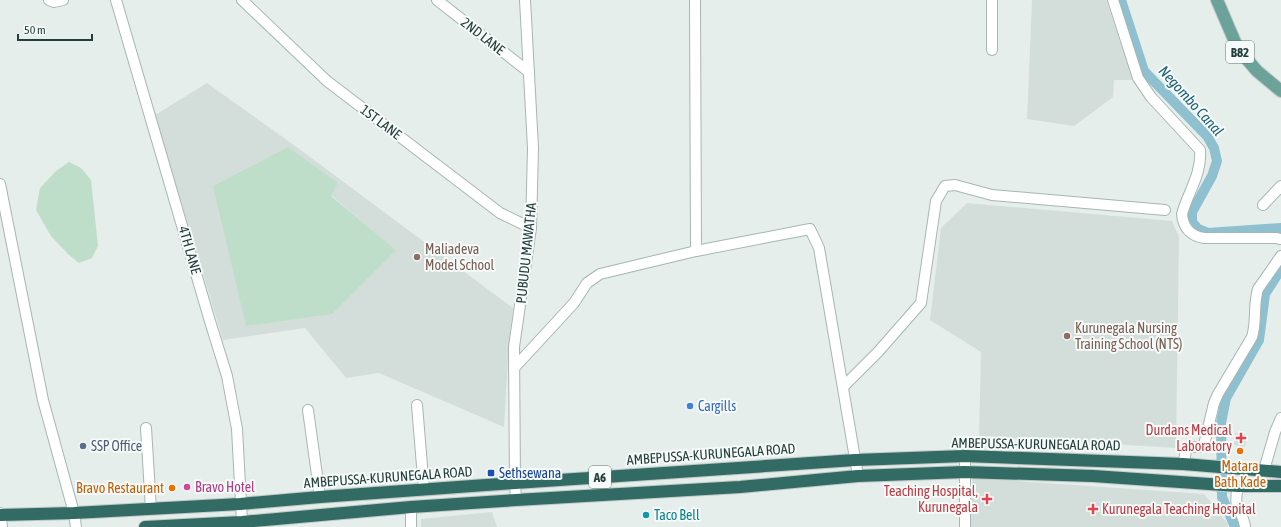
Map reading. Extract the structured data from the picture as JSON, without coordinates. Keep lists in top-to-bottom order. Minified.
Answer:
{"streets":{"highway":["AMBEPUSSA-KURUNEGALA ROAD","A6"],"main road":["B82"],"street":["2ND LANE","1ST LANE","4TH LANE","PUBUDU MAWATHA"]},"crossings":[["2ND LANE","PUBUDU MAWATHA"],["1ST LANE","PUBUDU MAWATHA"],["4TH LANE","AMBEPUSSA-KURUNEGALA ROAD"],["4TH LANE","A6"],["PUBUDU MAWATHA","AMBEPUSSA-KURUNEGALA ROAD"],["PUBUDU MAWATHA","A6"]],"water":["Negombo Canal"],"places":{"other":["Maliadeva Model School","Kurunegala Nursing Training School (NTS)","Cargills","SSP Office","Matara Bath Kade","Bravo Hotel","Bravo Restaurant","Taco Bell"],"health":["Durdans Medical Laboratory","Teaching Hospital, Kurunegala","Kurunegala Teaching Hospital"],"transit":["Sethsewana"]},"scale_bar":"50 m"}
